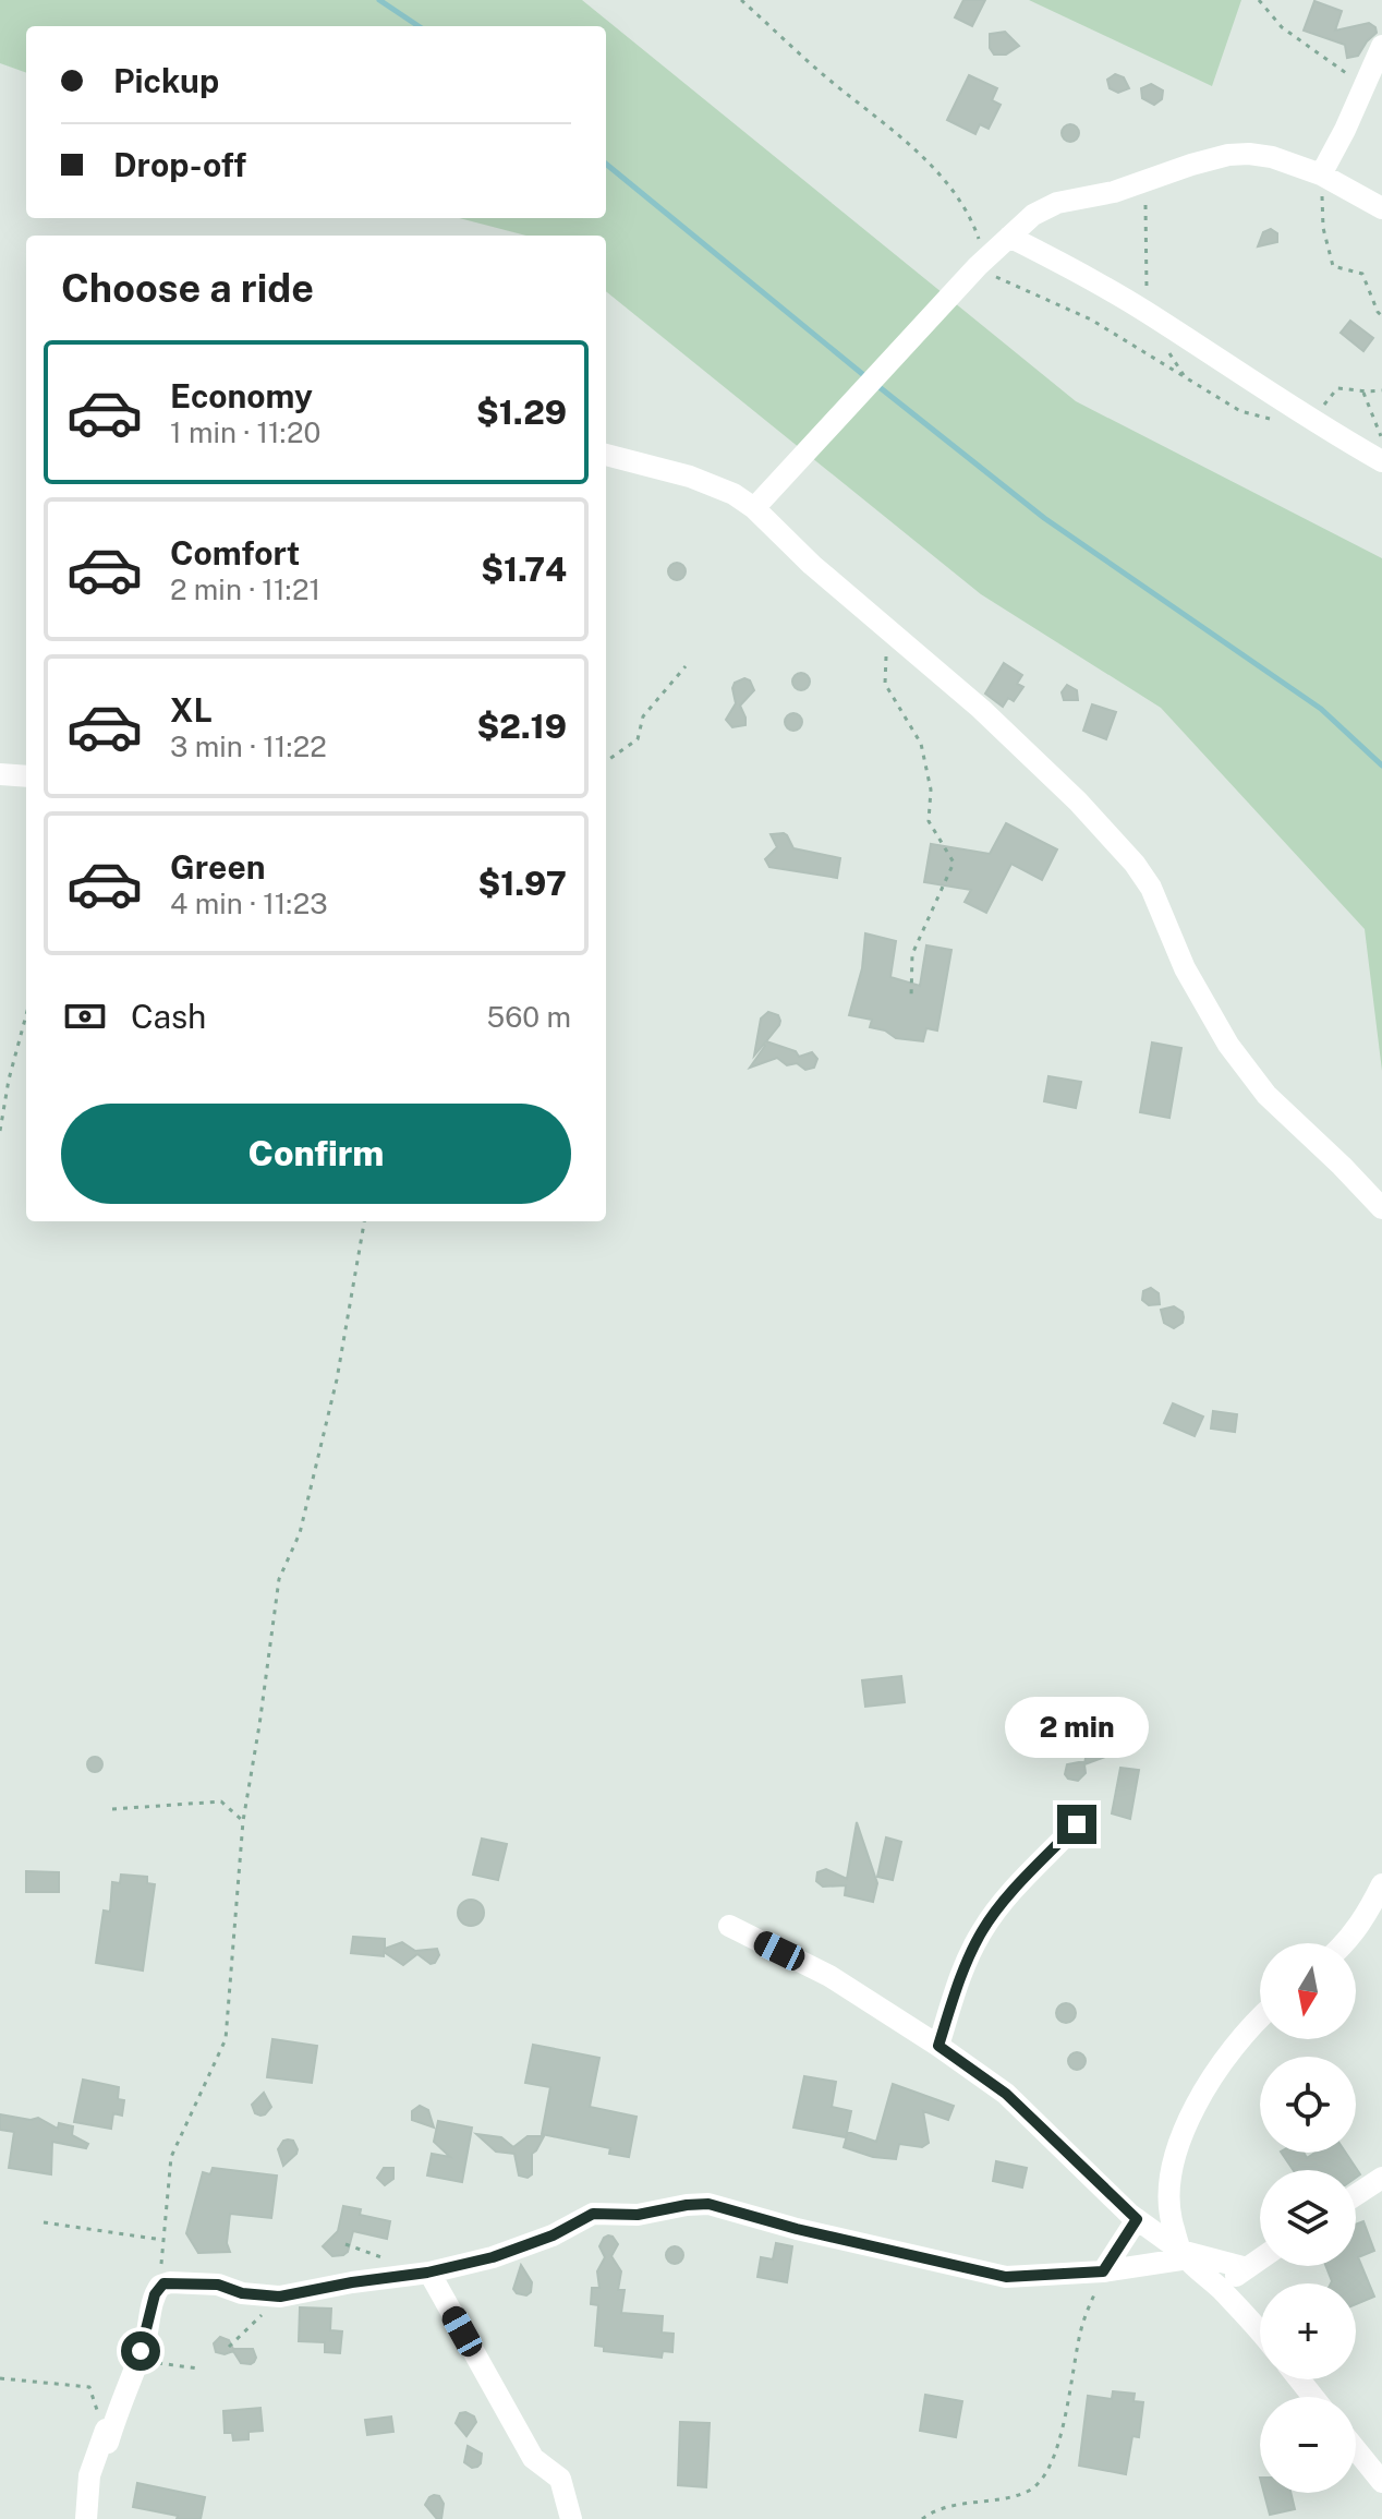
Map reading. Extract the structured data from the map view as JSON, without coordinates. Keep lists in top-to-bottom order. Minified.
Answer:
{"north":"bottom","page":{"banner":["Pickup","Drop-off"],"heading":"Choose a ride","list":[{"name":"Economy","note":"1 min · 11:20","value":"$1.29"},{"name":"Comfort","note":"2 min · 11:21","value":"$1.74"},{"name":"XL","note":"3 min · 11:22","value":"$2.19"},{"name":"Green","note":"4 min · 11:23","value":"$1.97"}],"pay":["Cash","560 m"],"buttons":"Confirm","bubble":"2 min","map_buttons":["+","−"]}}
